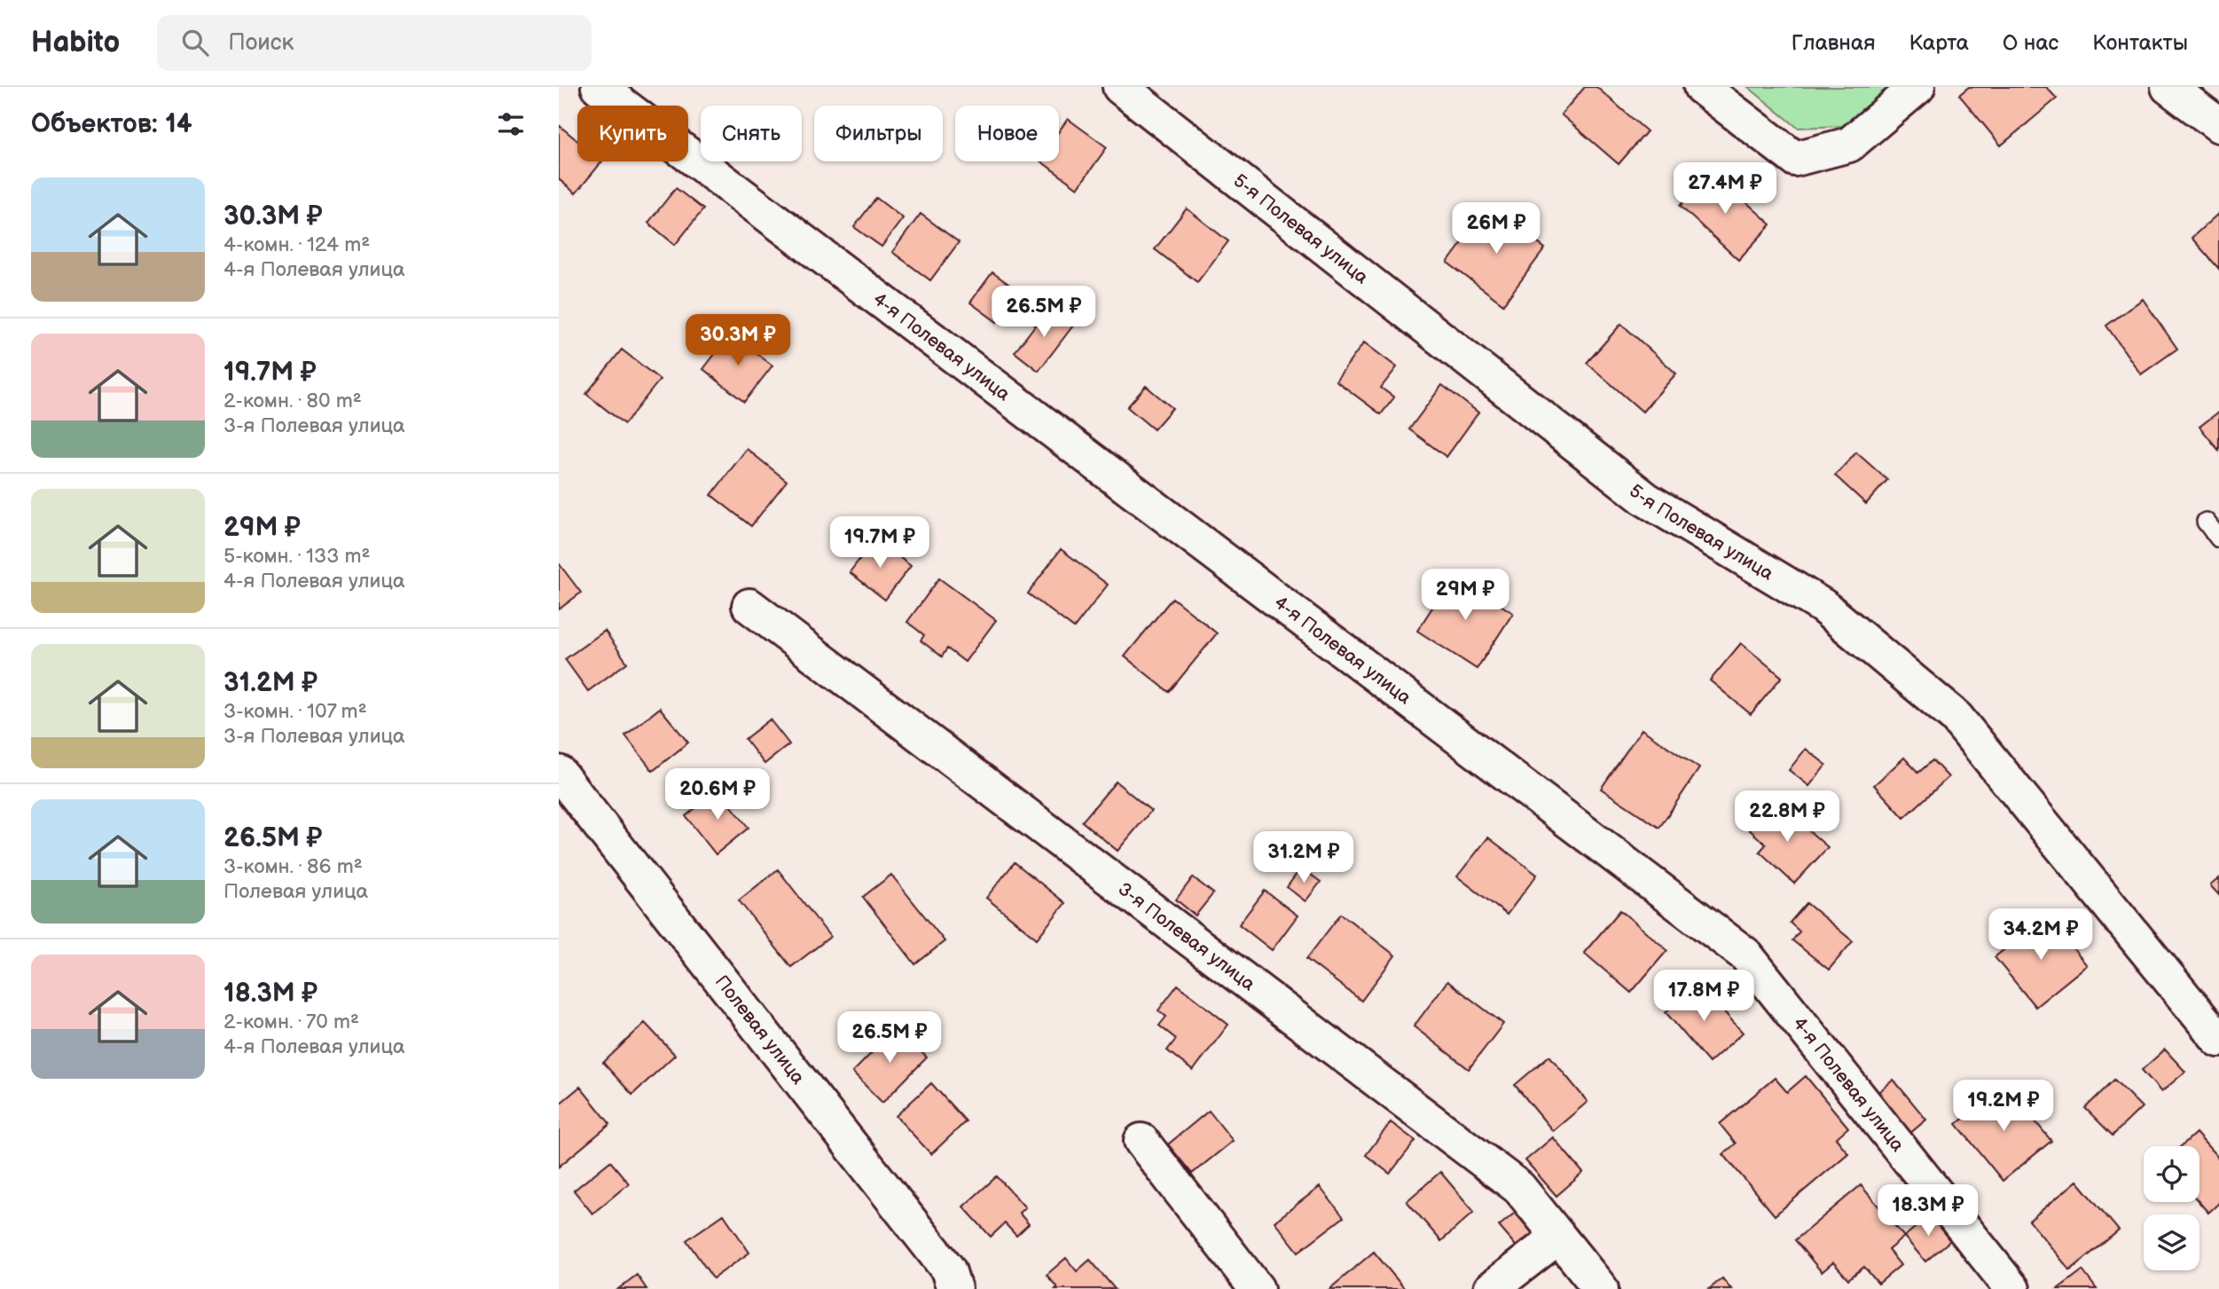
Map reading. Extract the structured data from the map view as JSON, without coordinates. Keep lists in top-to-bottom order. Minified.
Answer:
{"streets":{"street":["5-я Полевая улица","4-я Полевая улица","3-я Полевая улица","Полевая улица"]},"page":{"header":"Habito","search":"Поиск","nav":["Главная","Карта","О нас","Контакты"],"heading":"Объектов: 14","chip":["Купить","Снять","Фильтры","Новое"],"list":[{"name":"30.3M ₽","note":"4-комн. · 124 m² · 4-я Полевая улица"},{"name":"19.7M ₽","note":"2-комн. · 80 m² · 3-я Полевая улица"},{"name":"29M ₽","note":"5-комн. · 133 m² · 4-я Полевая улица"},{"name":"31.2M ₽","note":"3-комн. · 107 m² · 3-я Полевая улица"},{"name":"26.5M ₽","note":"3-комн. · 86 m² · Полевая улица"},{"name":"18.3M ₽","note":"2-комн. · 70 m² · 4-я Полевая улица"}],"price":["27.4M ₽","26M ₽","26.5M ₽","30.3M ₽","19.7M ₽","29M ₽","20.6M ₽","22.8M ₽","31.2M ₽","34.2M ₽","17.8M ₽","26.5M ₽","19.2M ₽","18.3M ₽"]}}
